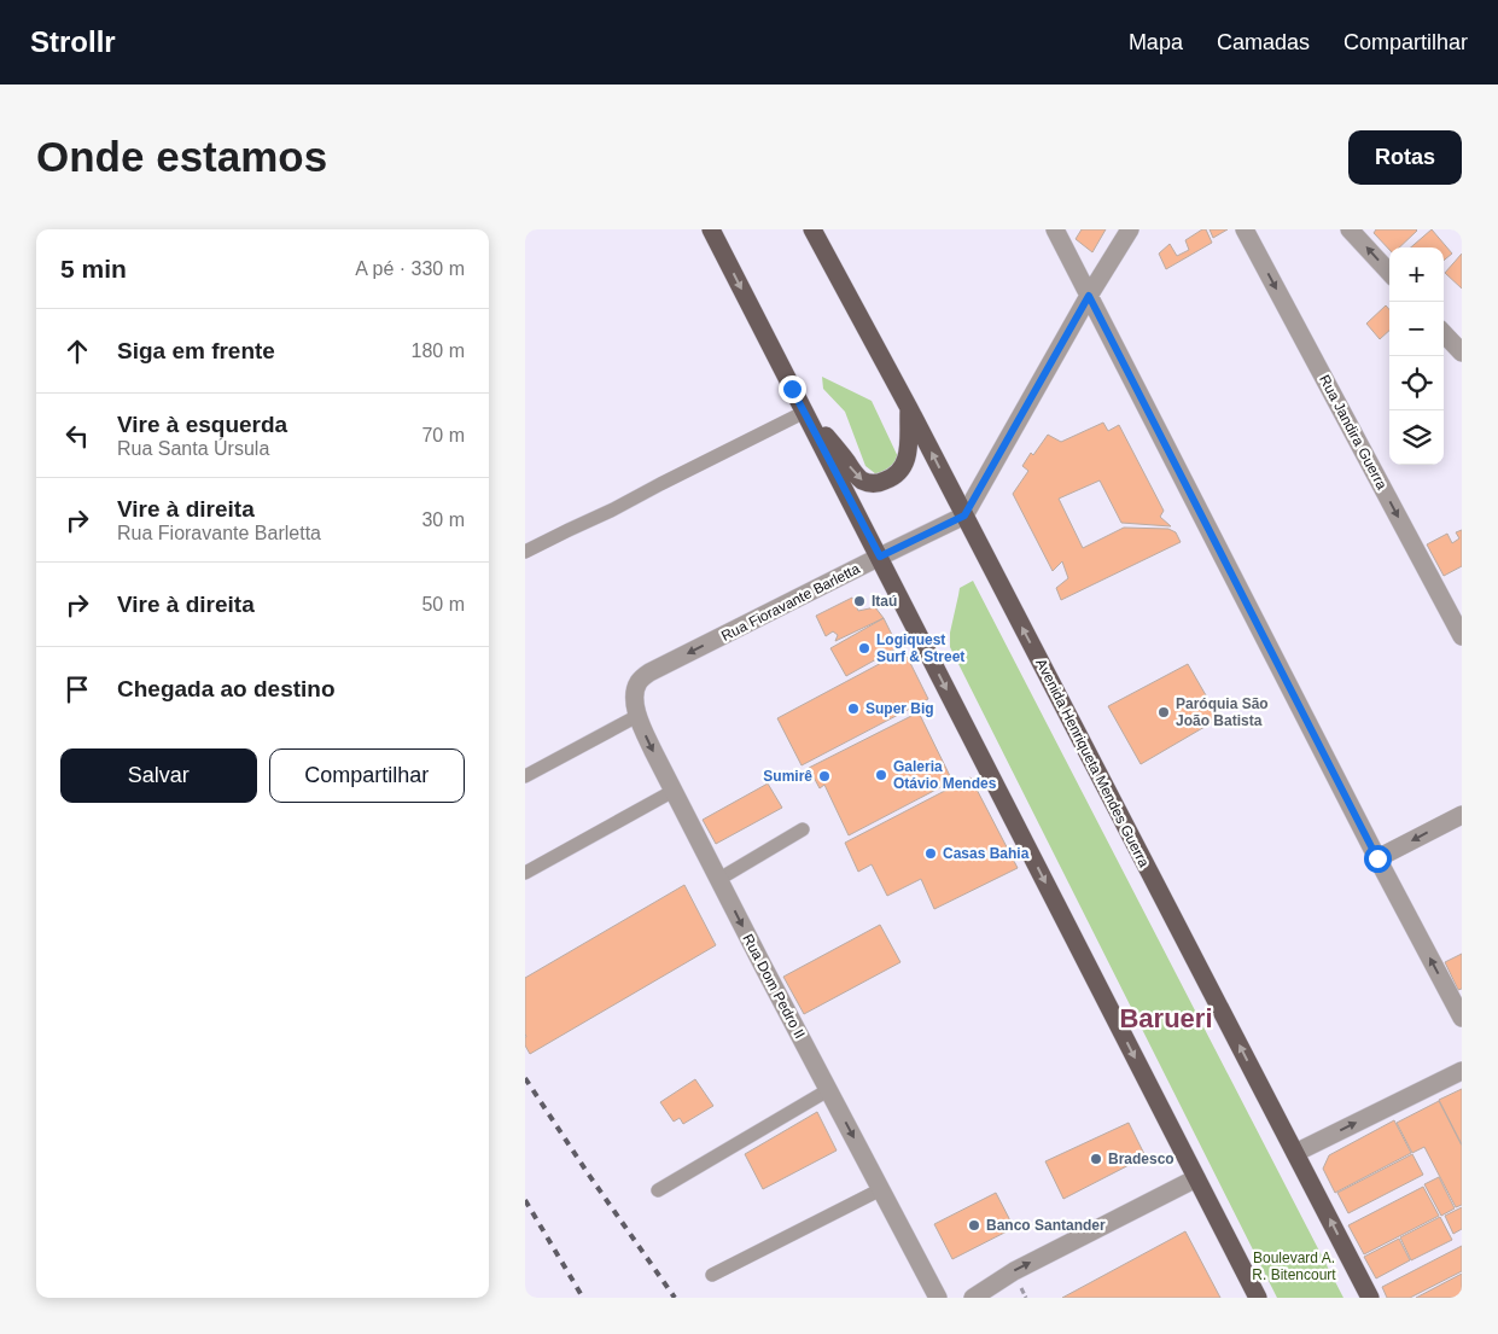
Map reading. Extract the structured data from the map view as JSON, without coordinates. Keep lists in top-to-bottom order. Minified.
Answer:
{"streets":{"main road":["Avenida Henriqueta Mendes Guerra"],"street":["Rua Jandira Guerra","Rua Fioravante Barletta","Rua Dom Pedro II"]},"crossings":[["Rua Fioravante Barletta","Avenida Henriqueta Mendes Guerra"],["Rua Fioravante Barletta","Rua Dom Pedro II"]],"one_way":["Rua Jandira Guerra","Rua Fioravante Barletta","Rua Dom Pedro II"],"districts":["Barueri"],"parks":["Boulevard A. R. Bitencourt"],"places":["Itaú","Logiquest Surf & Street","Super Big","Paróquia São João Batista","Galeria Otávio Mendes","Sumirê","Casas Bahia","Bradesco","Banco Santander"],"page":{"header":"Strollr","nav":["Mapa","Camadas","Compartilhar"],"buttons":["Rotas",["Salvar","Compartilhar"]],"title":"Onde estamos","heading":["5 min","A pé · 330 m"],"map_buttons":["+","−"],"list":[["Siga em frente","180 m"],["Vire à esquerda","Rua Santa Úrsula","70 m"],["Vire à direita","Rua Fioravante Barletta","30 m"],["Vire à direita","50 m"],"Chegada ao destino"]}}
